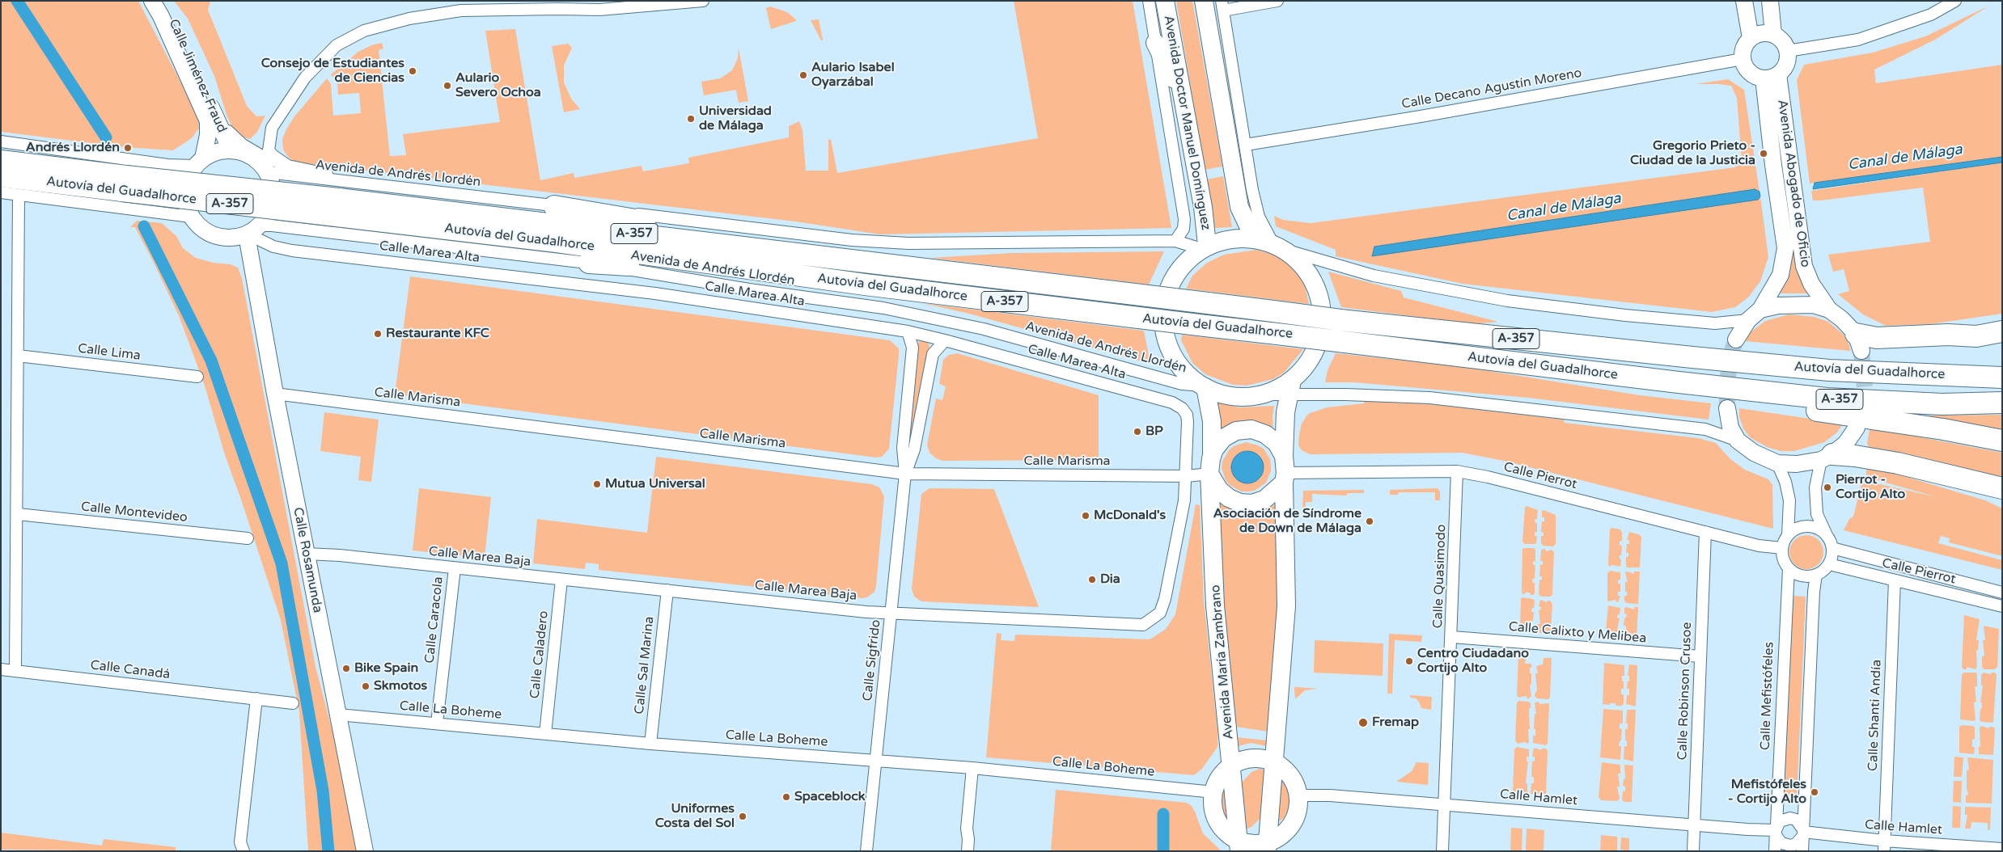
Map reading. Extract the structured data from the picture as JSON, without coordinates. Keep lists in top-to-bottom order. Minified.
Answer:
{"streets":{"highway":["Autovía del Guadalhorce","A-357"],"main road":["Calle Jiménez Fraud","Avenida Doctor Manuel Domínguez","Avenida Abogado de Oficio","Calle Rosamunda","Avenida María Zambrano"],"street":["Calle Decano Agustín Moreno","Avenida de Andrés Llordén","Calle Marea Alta","Calle Lima","Calle Marisma","Calle Pierrot","Calle Montevideo","Calle Marea Baja","Calle Quasimodo","Calle Caracola","Calle Calixto y Melibea","Calle Caladero","Calle Sigfrido","Calle Sal Marina","Calle Canadá","Calle Robinson Crusoe","Calle Mefistófeles","Calle La Boheme","Calle Shanti Andía","Calle Hamlet"]},"crossings":[["Calle Jiménez Fraud","Avenida de Andrés Llordén"],["Calle Jiménez Fraud","Calle Marea Alta"],["Calle Jiménez Fraud","Calle Rosamunda"],["Calle Decano Agustín Moreno","Avenida Abogado de Oficio"],["Avenida Doctor Manuel Domínguez","Avenida de Andrés Llordén"],["Avenida de Andrés Llordén","Calle Marea Alta"],["Avenida de Andrés Llordén","Calle Rosamunda"],["Avenida de Andrés Llordén","Avenida María Zambrano"],["Calle Marea Alta","Calle Marisma"],["Calle Marea Alta","Calle Marea Baja"],["Calle Marea Alta","Calle Rosamunda"],["Calle Marea Alta","Calle Sigfrido"],["Calle Marisma","Calle Pierrot"],["Calle Marisma","Calle Marea Baja"],["Calle Marisma","Calle Rosamunda"],["Calle Marisma","Calle Sigfrido"],["Calle Marisma","Avenida María Zambrano"],["Calle Pierrot","Calle Quasimodo"],["Calle Pierrot","Avenida María Zambrano"],["Calle Pierrot","Calle Robinson Crusoe"],["Calle Pierrot","Calle Mefistófeles"],["Calle Pierrot","Calle Shanti Andía"],["Calle Marea Baja","Calle Rosamunda"],["Calle Marea Baja","Calle Caracola"],["Calle Marea Baja","Calle Caladero"],["Calle Marea Baja","Calle Sigfrido"],["Calle Marea Baja","Calle Sal Marina"],["Calle Rosamunda","Calle La Boheme"],["Calle Quasimodo","Calle Calixto y Melibea"],["Calle Quasimodo","Calle Hamlet"],["Calle Caracola","Calle La Boheme"],["Calle Calixto y Melibea","Calle Robinson Crusoe"],["Calle Caladero","Calle La Boheme"],["Calle Sigfrido","Calle La Boheme"],["Calle Sal Marina","Calle La Boheme"],["Calle Robinson Crusoe","Calle Hamlet"],["Calle Mefistófeles","Calle Hamlet"],["Calle Shanti Andía","Calle Hamlet"]],"water":["Canal de Málaga"],"places":["Consejo de Estudiantes de Ciencias","Aulario Isabel Oyarzábal","Aulario Severo Ochoa","Universidad de Málaga","Andrés Llordén","Gregorio Prieto - Ciudad de la Justicia","Restaurante KFC","BP","Mutua Universal","Pierrot - Cortijo Alto","McDonald's","Asociación de Síndrome de Down de Málaga","Dia","Centro Ciudadano Cortijo Alto","Bike Spain","Skmotos","Fremap","Mefistófeles - Cortijo Alto","Spaceblock","Uniformes Costa del Sol"]}
